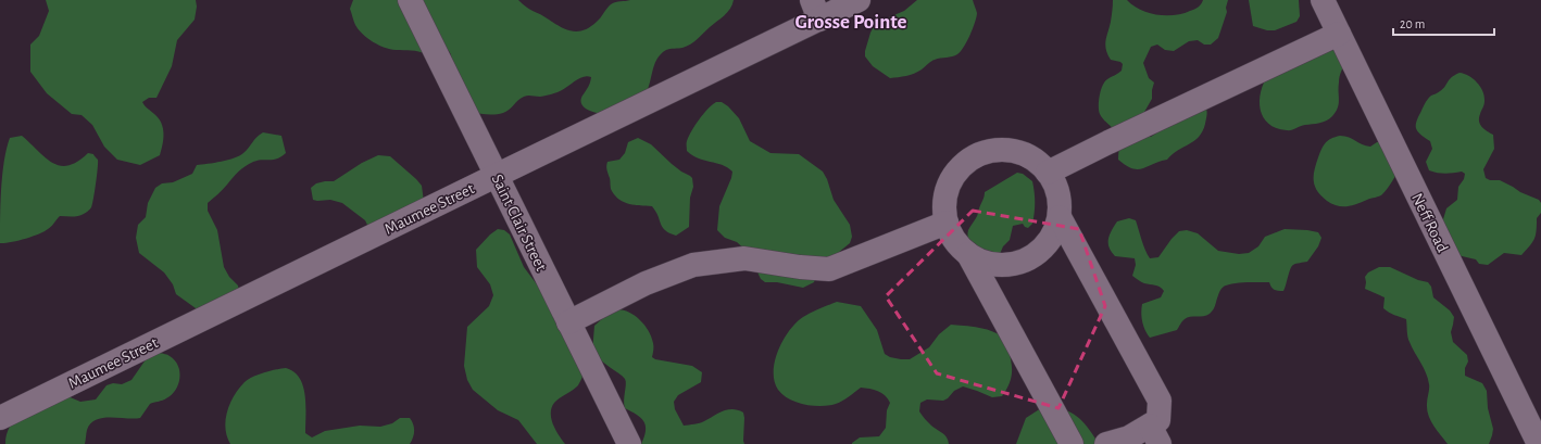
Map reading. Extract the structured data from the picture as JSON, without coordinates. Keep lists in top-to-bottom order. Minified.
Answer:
{"streets":{"street":["Maumee Street","Saint Clair Street","Neff Road"]},"crossings":[["Maumee Street","Saint Clair Street"]],"districts":["Grosse Pointe"],"scale_bar":"20 m"}
